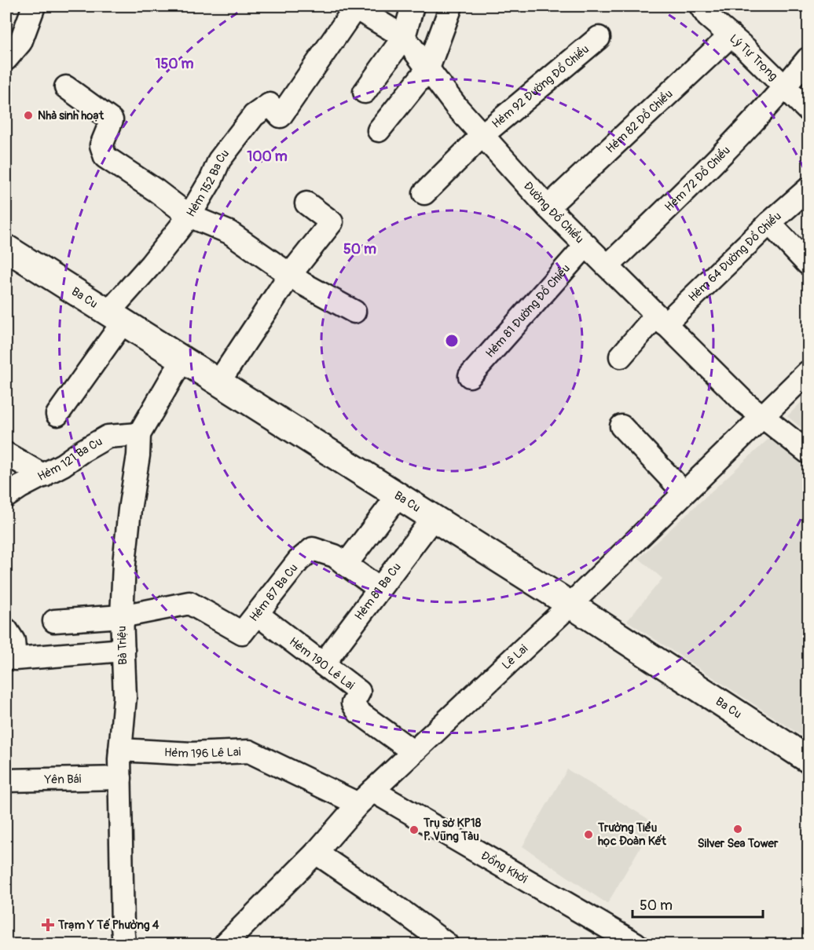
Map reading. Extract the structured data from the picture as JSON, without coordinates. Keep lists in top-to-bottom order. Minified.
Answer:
{"streets":{"main road":["Ba Cu"],"street":["Lý Tự Trọng","Hẻm 92 Đường Đồ Chiểu","Hẻm 82 Đồ Chiểu","Hẻm 72 Đồ Chiểu","Hẻm 152 Ba Cu","Đường Đồ Chiểu","Hẻm 64 Đường Đồ Chiểu","Hẻm 81 Đường Đồ Chiểu","Hẻm 121 Ba Cu","Hẻm 81 Ba Cu","Hẻm 87 Ba Cu","Bà Triệu","Lê Lai","Hẻm 190 Lê Lai","Hẻm 196 Lê Lai","Yên Bái","Đồng Khởi"]},"crossings":[["Lý Tự Trọng","Hẻm 82 Đồ Chiểu"],["Lý Tự Trọng","Hẻm 72 Đồ Chiểu"],["Hẻm 92 Đường Đồ Chiểu","Đường Đồ Chiểu"],["Hẻm 82 Đồ Chiểu","Đường Đồ Chiểu"],["Hẻm 72 Đồ Chiểu","Đường Đồ Chiểu"],["Hẻm 152 Ba Cu","Đường Đồ Chiểu"],["Hẻm 152 Ba Cu","Ba Cu"],["Đường Đồ Chiểu","Hẻm 64 Đường Đồ Chiểu"],["Đường Đồ Chiểu","Hẻm 81 Đường Đồ Chiểu"],["Đường Đồ Chiểu","Lê Lai"],["Ba Cu","Hẻm 81 Ba Cu"],["Ba Cu","Bà Triệu"],["Ba Cu","Lê Lai"],["Hẻm 121 Ba Cu","Bà Triệu"],["Hẻm 81 Ba Cu","Hẻm 190 Lê Lai"],["Hẻm 87 Ba Cu","Bà Triệu"],["Hẻm 87 Ba Cu","Hẻm 190 Lê Lai"],["Bà Triệu","Hẻm 196 Lê Lai"],["Bà Triệu","Yên Bái"],["Lê Lai","Hẻm 190 Lê Lai"],["Lê Lai","Hẻm 196 Lê Lai"],["Lê Lai","Đồng Khởi"],["Hẻm 196 Lê Lai","Đồng Khởi"]],"places":{"other":["Nhà sinh hoạt","Silver Sea Tower","Trụ sở KP18 P. Vũng Tàu","Trường Tiểu học Đoàn Kết"],"health":["Trạm Y Tế Phường 4"]},"scale_bar":"50 m","rings":["150 m","100 m","50 m"]}
